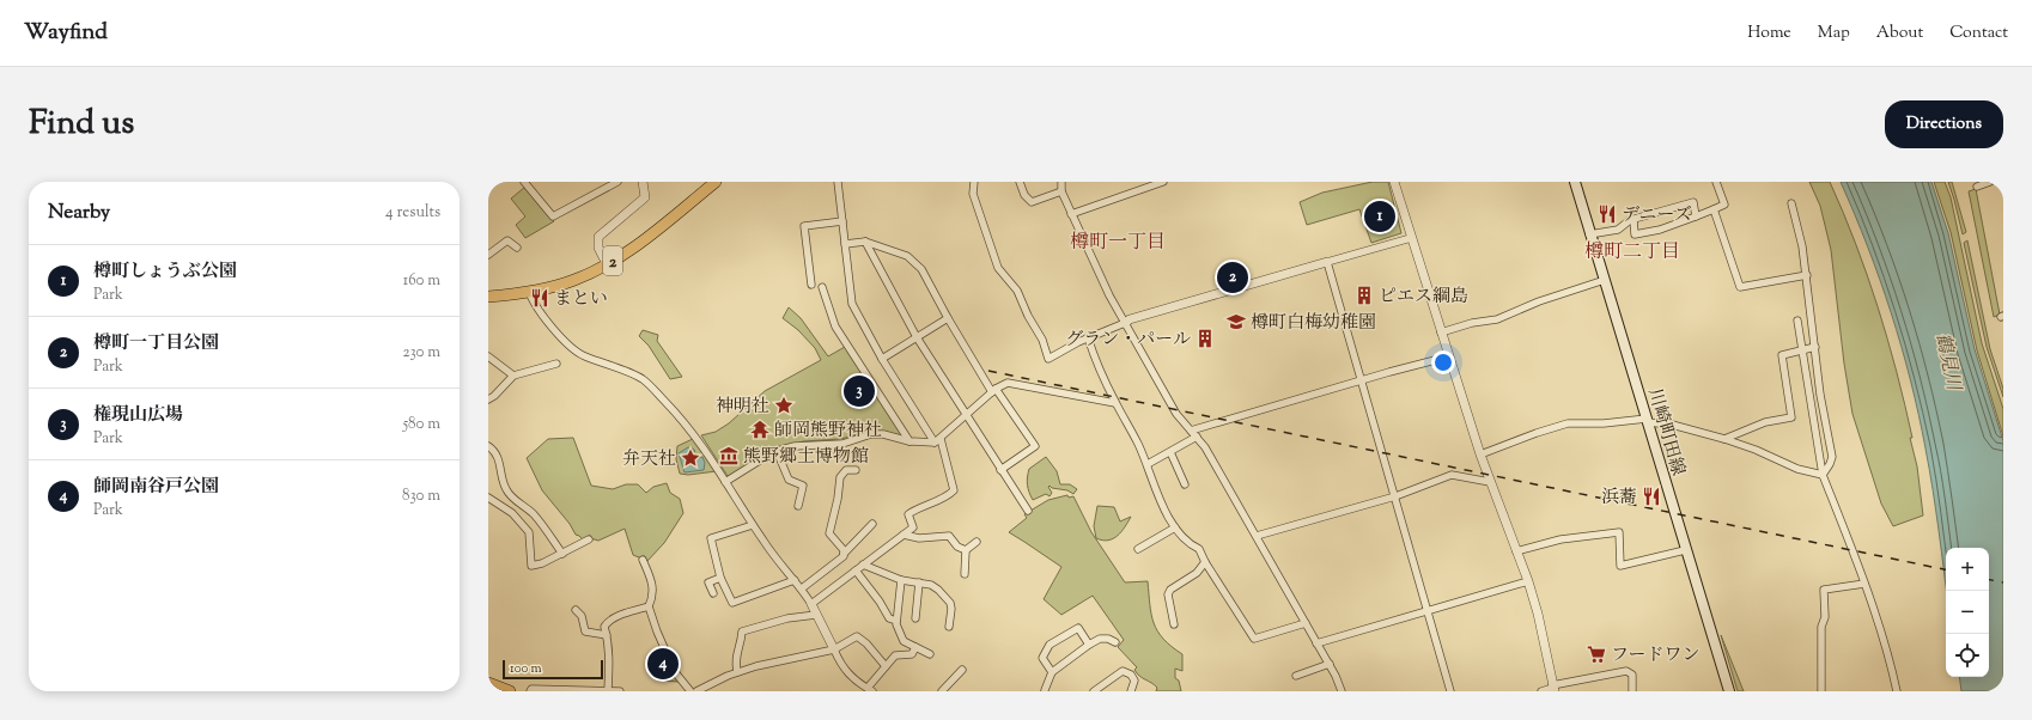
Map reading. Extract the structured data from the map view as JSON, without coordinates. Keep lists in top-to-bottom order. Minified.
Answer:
{"streets":{"main road":["2","川崎町田線"]},"districts":["樽町一丁目","樽町二丁目"],"water":["鶴見川"],"places":{"restaurant":["デニーズ","まとい","浜蕎"],"building":["ピエス綱島","グラン・パール"],"school or university":["樽町白梅幼稚園"],"place":["神明社","弁天社"],"temple":["師岡熊野神社"],"museum":["熊野郷土博物館"],"supermarket":["フードワン"]},"scale_bar":"100 m","page":{"header":"Wayfind","nav":["Home","Map","About","Contact"],"title":"Find us","buttons":"Directions","heading":["Nearby","4 results"],"pins":["1","2","3","4"],"list":[{"mark":"1","name":"樽町しょうぶ公園","note":"Park","value":"160 m"},{"mark":"2","name":"樽町一丁目公園","note":"Park","value":"230 m"},{"mark":"3","name":"権現山広場","note":"Park","value":"580 m"},{"mark":"4","name":"師岡南谷戸公園","note":"Park","value":"830 m"}],"map_buttons":["+","−"],"scale":"100 m"}}
